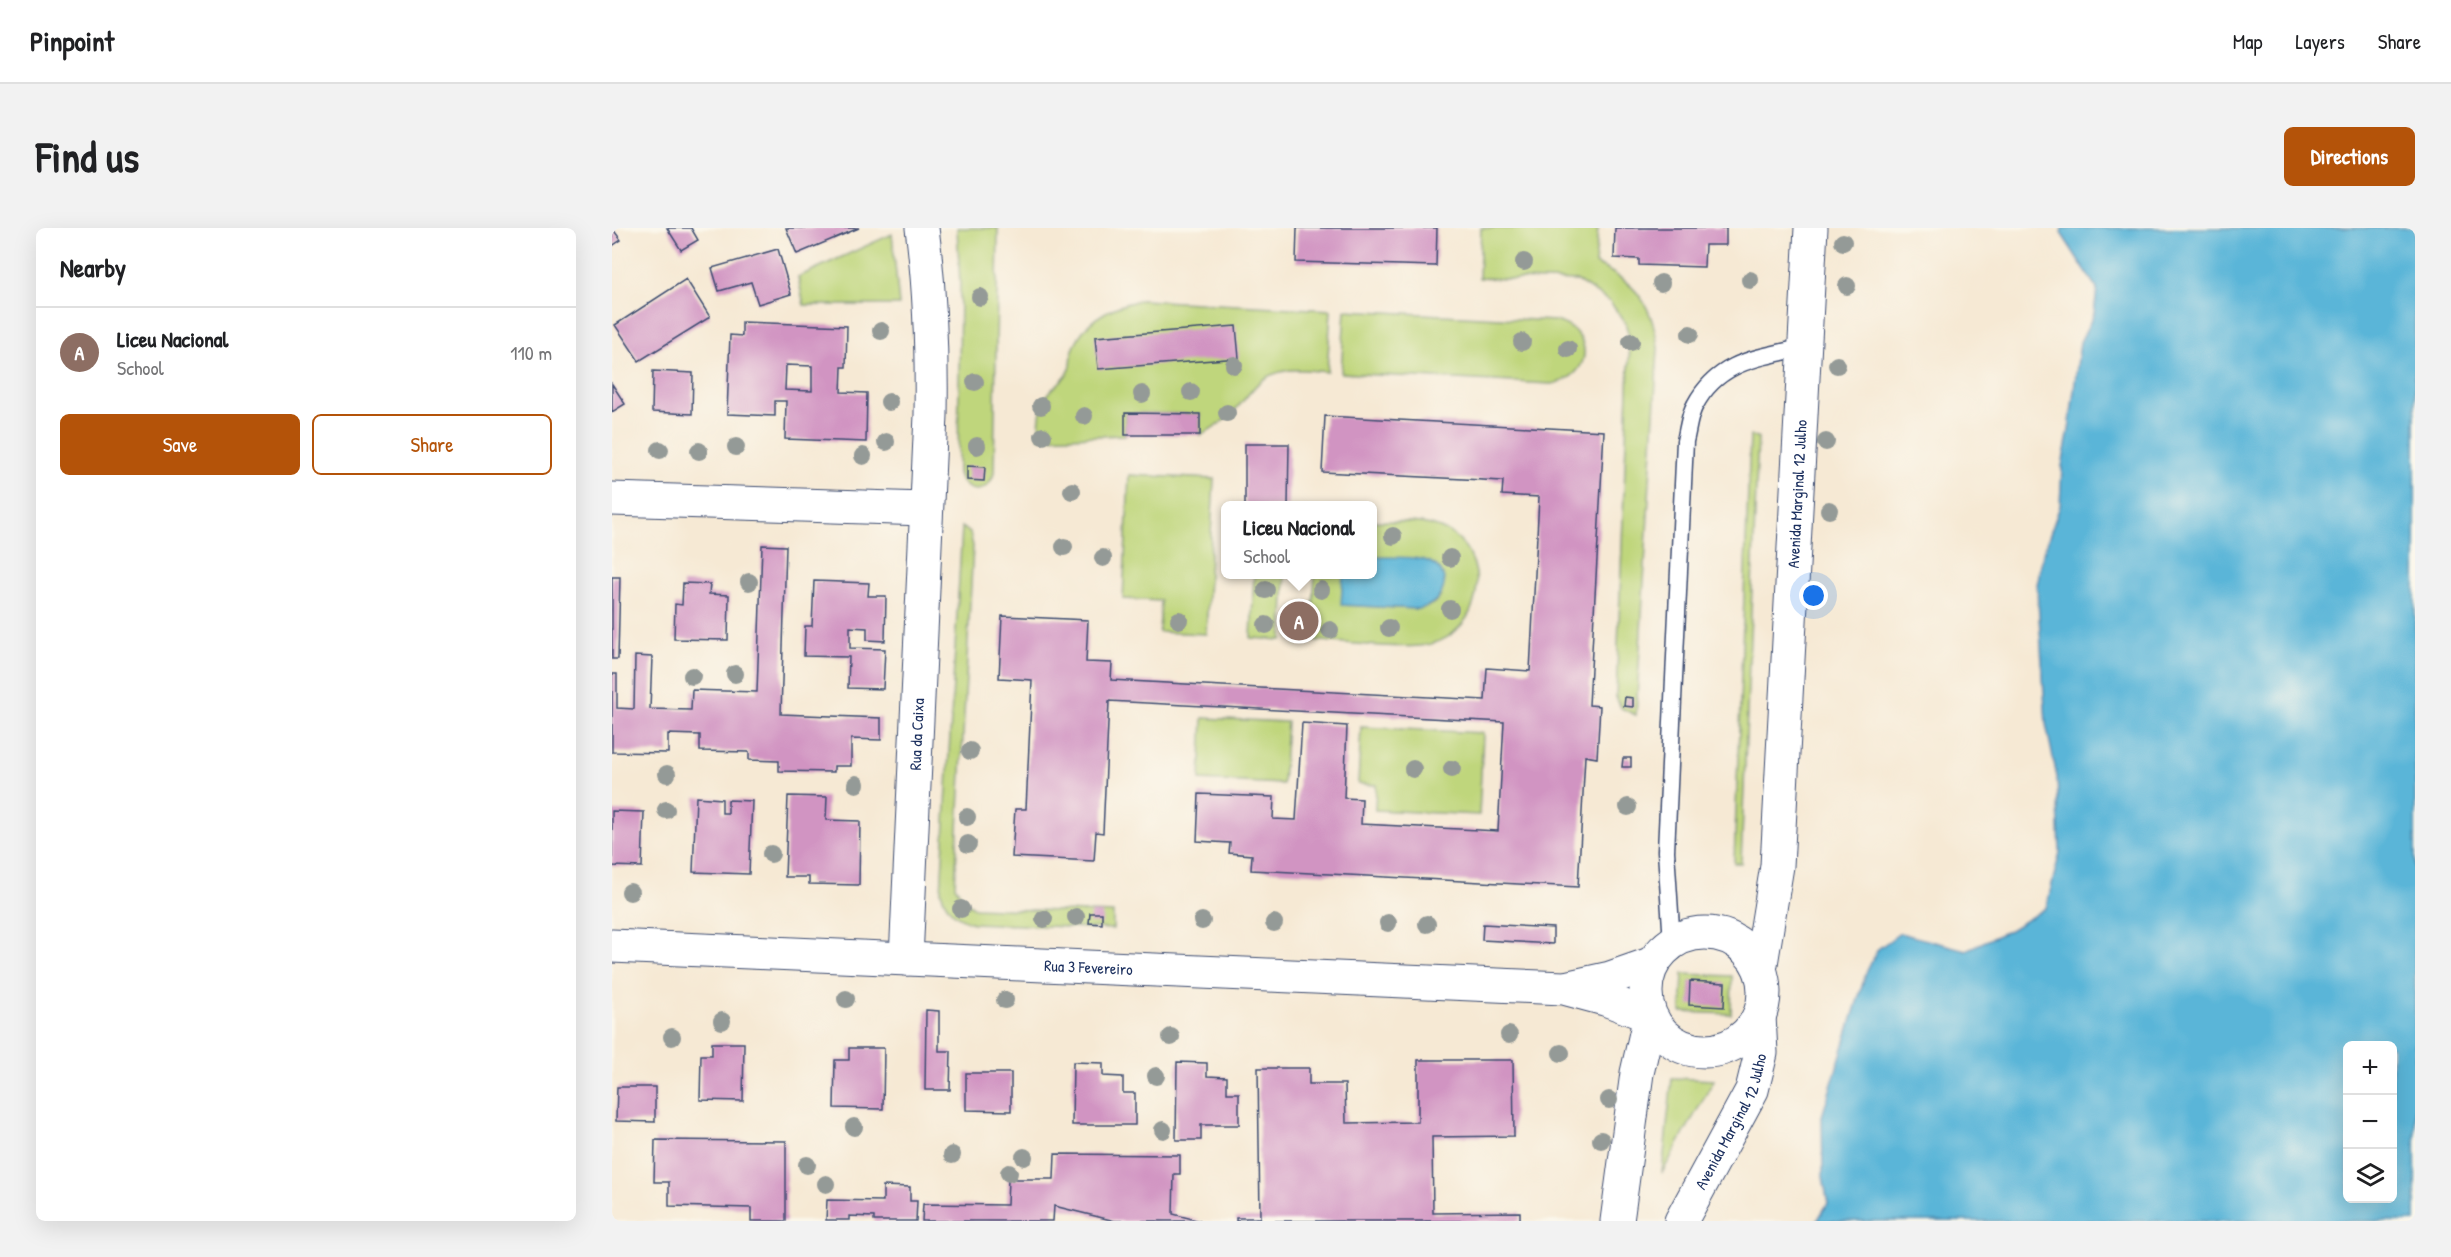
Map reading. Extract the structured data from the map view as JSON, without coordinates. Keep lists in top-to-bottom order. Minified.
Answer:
{"streets":{"street":["Avenida Marginal 12 Julho","Rua da Caixa","Rua 3 Fevereiro"]},"crossings":[["Rua da Caixa","Rua 3 Fevereiro"]],"page":{"header":"Pinpoint","nav":["Map","Layers","Share"],"buttons":["Directions",["Save","Share"]],"title":"Find us","heading":"Nearby","list":[{"mark":"A","name":"Liceu Nacional","note":"School","value":"110 m"}],"popup":["Liceu Nacional","School"],"pins":"A","map_buttons":["+","−"]}}
